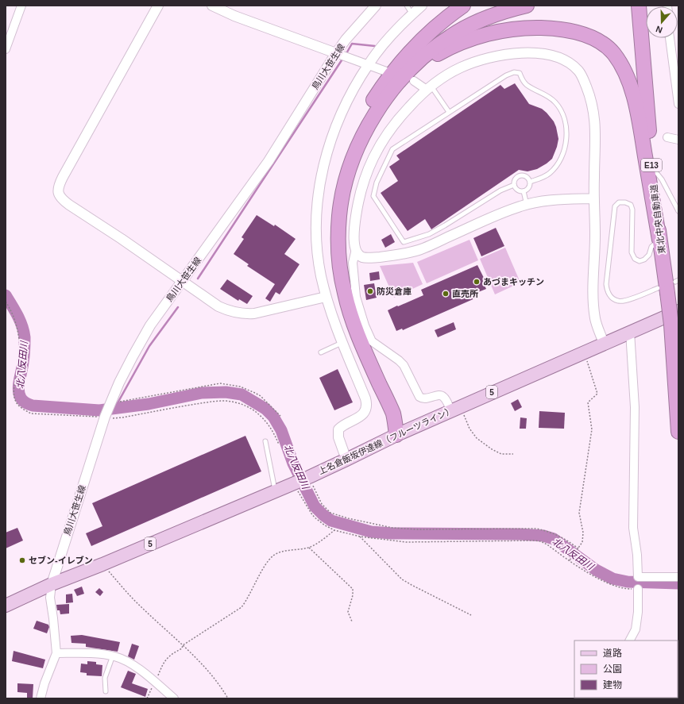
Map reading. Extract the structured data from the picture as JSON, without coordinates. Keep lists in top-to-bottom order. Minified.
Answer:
{"streets":{"highway":["E13","東北中央自動車道"],"main road":["5","上名倉飯坂伊達線（フルーツライン）"],"street":["鳥川大笹生線"]},"crossings":[["鳥川大笹生線","上名倉飯坂伊達線（フルーツライン）"]],"water":["北八反田川"],"places":["あづまキッチン","防災倉庫","直売所","セブン-イレブン"],"legend":["道路","公園","建物"],"north":"bottom"}
